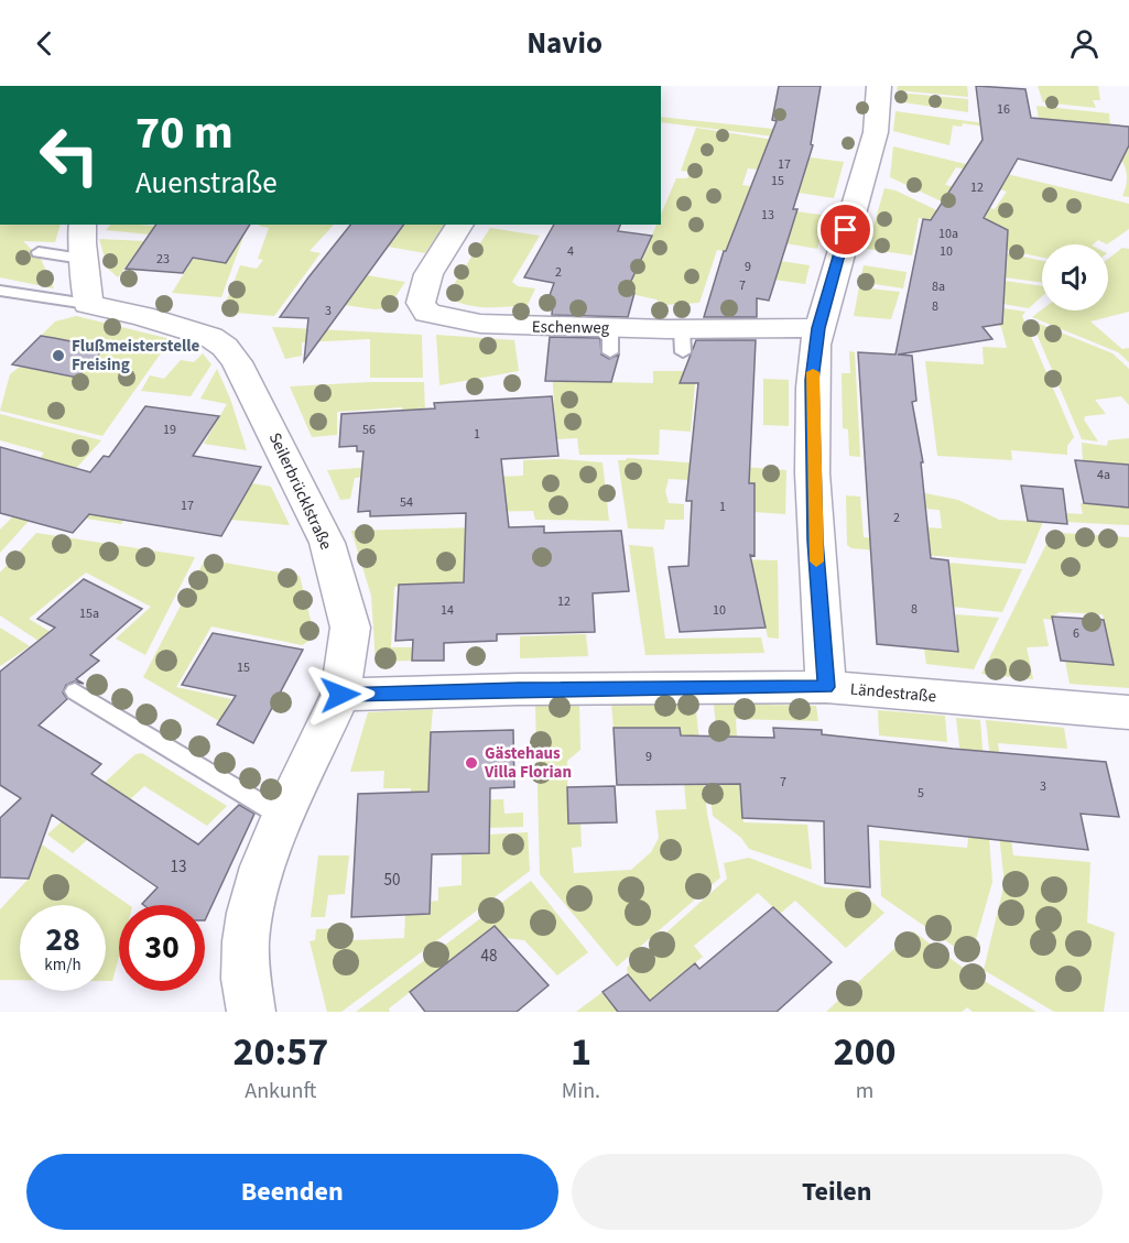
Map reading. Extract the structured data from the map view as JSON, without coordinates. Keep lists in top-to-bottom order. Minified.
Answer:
{"streets":{"street":["Eschenweg","Seilerbrücklstraße","Ländestraße"]},"crossings":[["Seilerbrücklstraße","Ländestraße"]],"places":["Flußmeisterstelle Freising","Gästehaus Villa Florian"],"house_numbers":["16","17","15","12","13","10a","4","10","23","9","2","7","8a","8","3","19","56","1","4a","54","17","1","2","12","8","14","10","15a","6","15","9","7","3","5","13","50","48"],"page":{"header":"Navio","turn":["70 m","Auenstraße"],"speed":"28 km/h","limit":"30","eta":["20:57","Ankunft","1","Min.","200","m"],"buttons":["Beenden","Teilen"]}}
